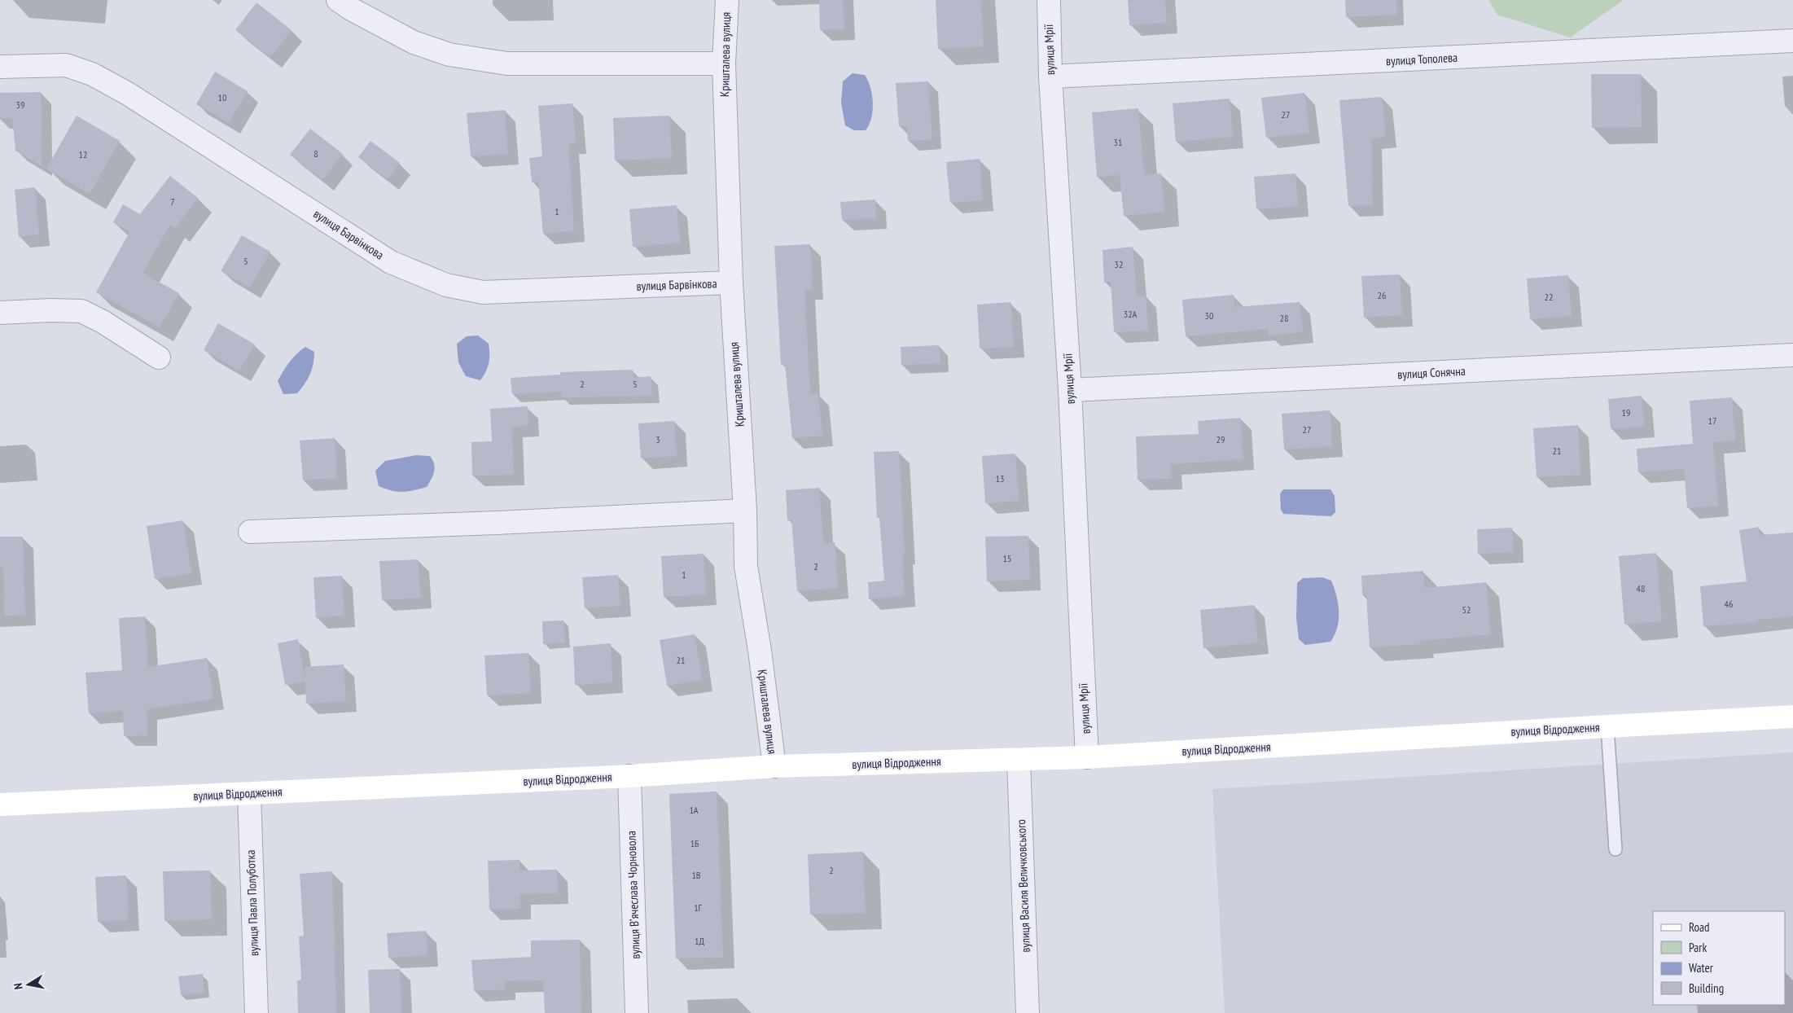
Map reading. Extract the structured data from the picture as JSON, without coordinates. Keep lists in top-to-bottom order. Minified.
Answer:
{"streets":{"street":["вулиця Мрії","Кришталева вулиця","вулиця Тополева","вулиця Барвінкова","вулиця Сонячна","вулиця Відродження","вулиця Василя Величковського","вулиця Вʼячеслава Чорновола","вулиця Павла Полуботка"]},"crossings":[["вулиця Мрії","вулиця Тополева"],["вулиця Мрії","вулиця Сонячна"],["вулиця Мрії","вулиця Відродження"],["Кришталева вулиця","вулиця Барвінкова"],["Кришталева вулиця","вулиця Відродження"],["вулиця Відродження","вулиця Василя Величковського"],["вулиця Відродження","вулиця Вʼячеслава Чорновола"],["вулиця Відродження","вулиця Павла Полуботка"]],"house_numbers":["10","39","27","31","8","12","7","1","5","32","26","22","32A","30","28","2","5","19","17","27","3","29","21","13","15","2","1","48","46","52","21","1А","1Б","2","1В","1Г","1Д"],"legend":["Road","Park","Water","Building"],"north":"left"}
